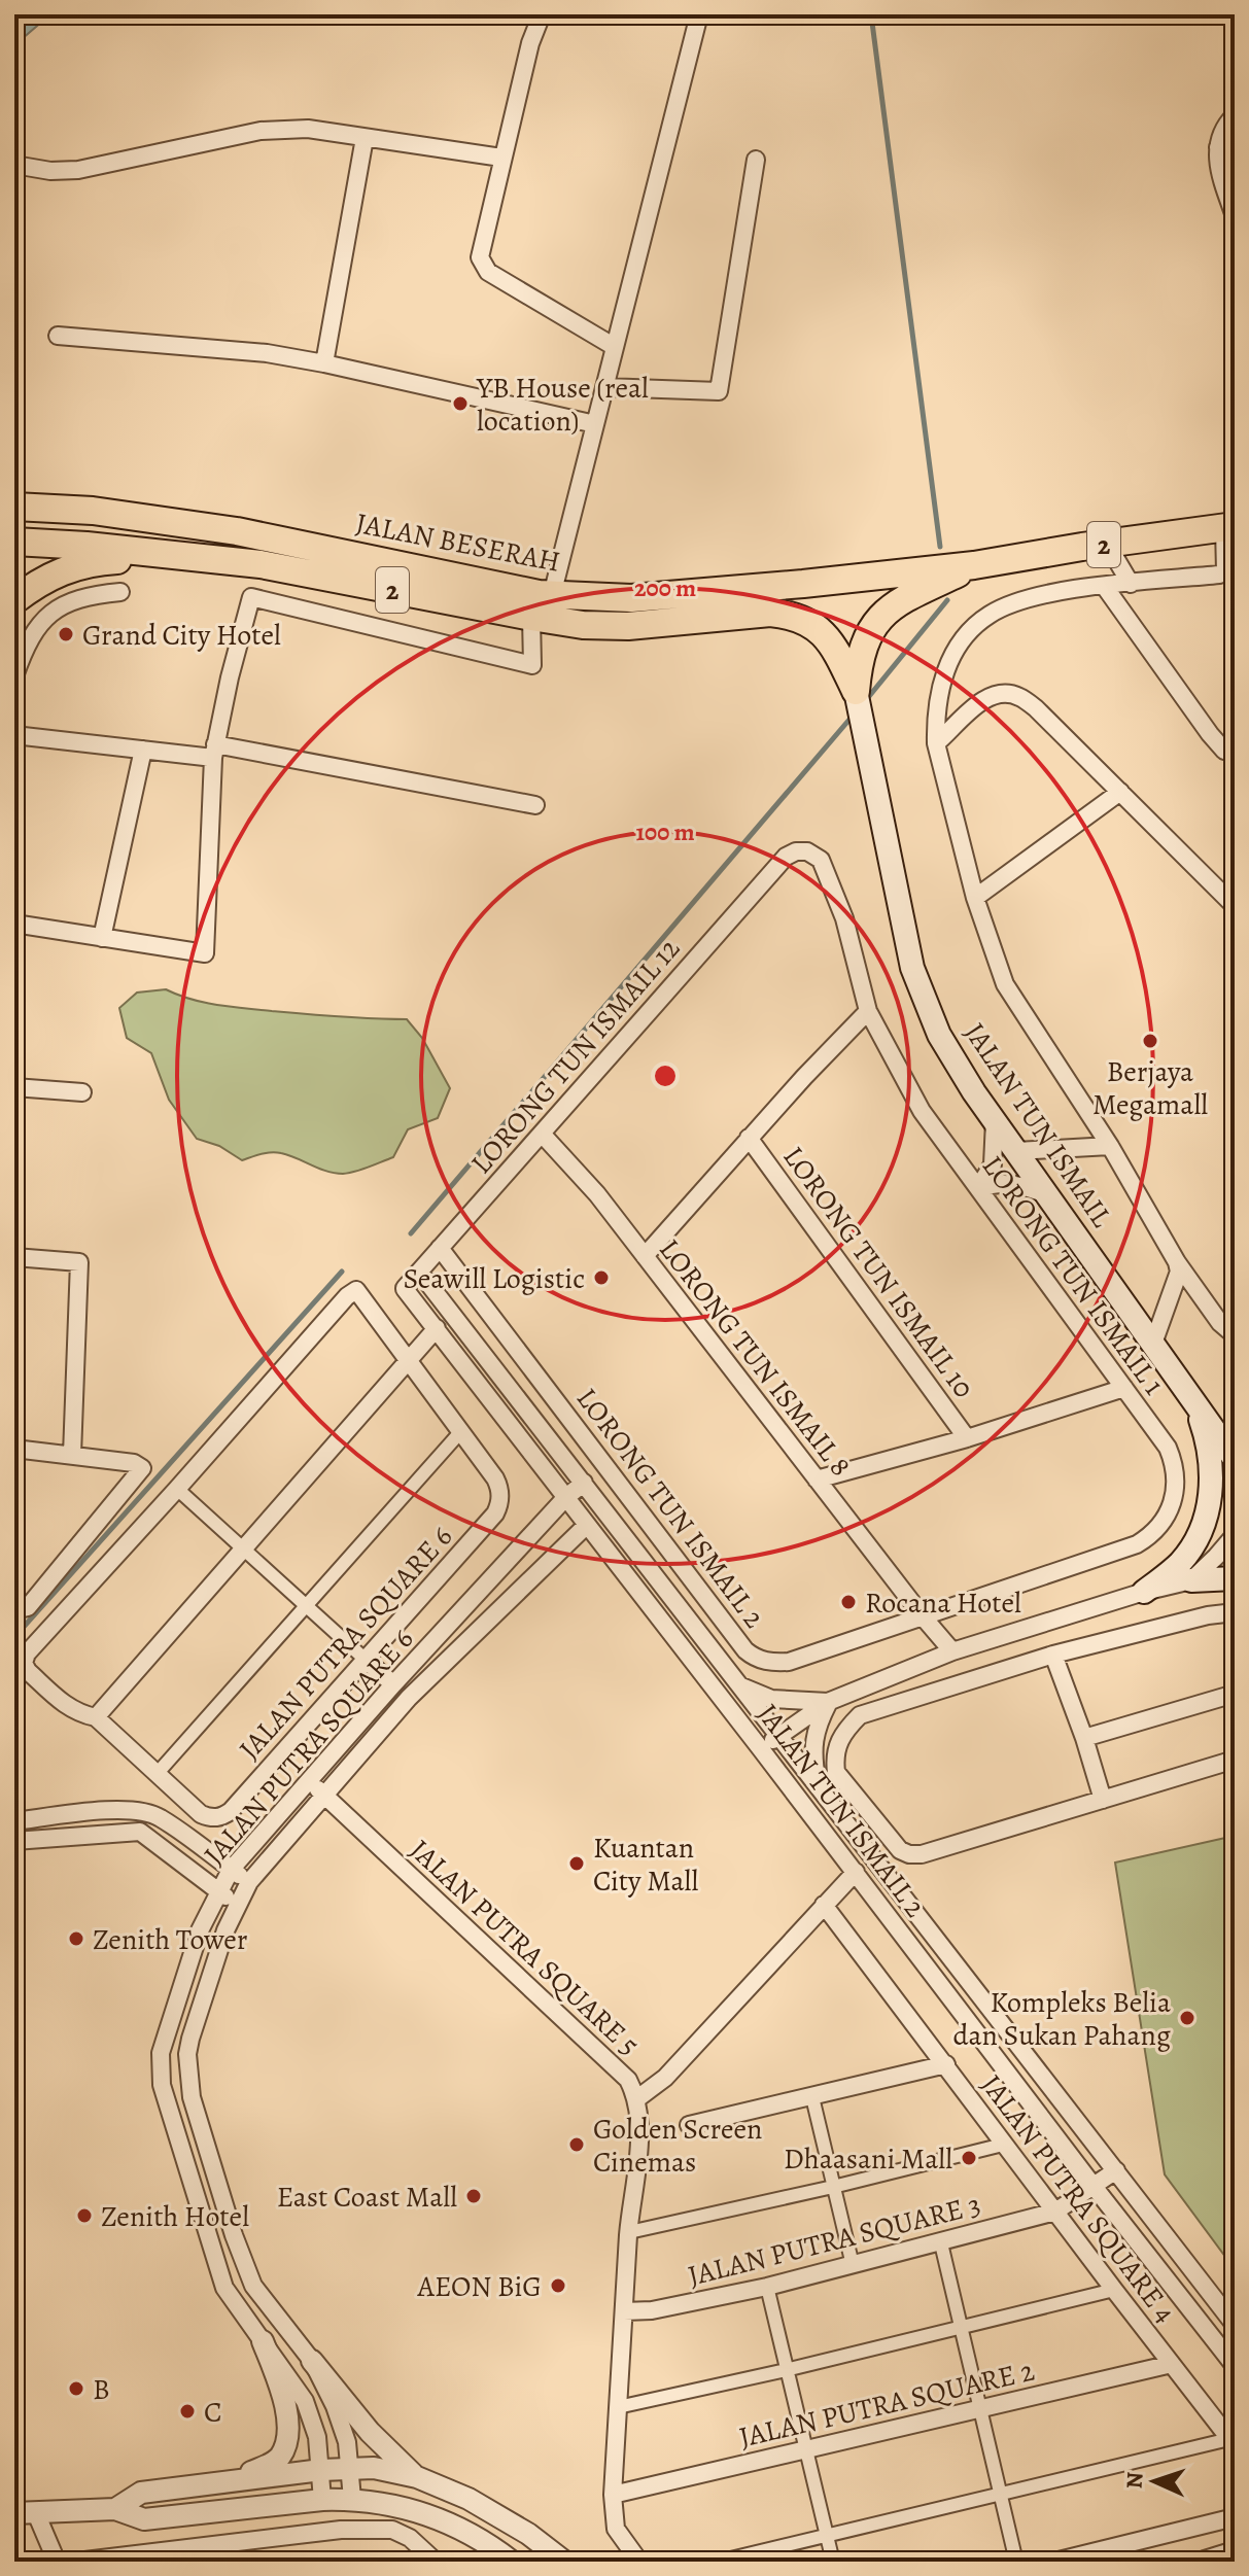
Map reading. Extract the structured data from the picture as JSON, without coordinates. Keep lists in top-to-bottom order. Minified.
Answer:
{"streets":{"highway":["JALAN BESERAH","2"],"main road":["JALAN TUN ISMAIL"],"street":["LORONG TUN ISMAIL 12","LORONG TUN ISMAIL 10","LORONG TUN ISMAIL 1","LORONG TUN ISMAIL 8","LORONG TUN ISMAIL 2","JALAN PUTRA SQUARE 6","JALAN TUN ISMAIL 2","JALAN PUTRA SQUARE 5","JALAN PUTRA SQUARE 4","JALAN PUTRA SQUARE 3","JALAN PUTRA SQUARE 2"]},"crossings":[["JALAN BESERAH","2"],["JALAN BESERAH","JALAN TUN ISMAIL"],["2","JALAN TUN ISMAIL"],["LORONG TUN ISMAIL 12","LORONG TUN ISMAIL 1"],["LORONG TUN ISMAIL 12","LORONG TUN ISMAIL 8"],["LORONG TUN ISMAIL 12","LORONG TUN ISMAIL 2"],["LORONG TUN ISMAIL 12","JALAN TUN ISMAIL 2"],["LORONG TUN ISMAIL 1","LORONG TUN ISMAIL 8"],["LORONG TUN ISMAIL 1","LORONG TUN ISMAIL 2"],["LORONG TUN ISMAIL 8","LORONG TUN ISMAIL 2"],["JALAN PUTRA SQUARE 6","JALAN TUN ISMAIL 2"],["JALAN PUTRA SQUARE 6","JALAN PUTRA SQUARE 5"],["JALAN TUN ISMAIL 2","JALAN PUTRA SQUARE 3"],["JALAN PUTRA SQUARE 5","JALAN PUTRA SQUARE 3"],["JALAN PUTRA SQUARE 5","JALAN PUTRA SQUARE 2"],["JALAN PUTRA SQUARE 4","JALAN PUTRA SQUARE 3"],["JALAN PUTRA SQUARE 4","JALAN PUTRA SQUARE 2"]],"places":["YB House (real location)","Grand City Hotel","Berjaya Megamall","Seawill Logistic","Rocana Hotel","Kuantan City Mall","Zenith Tower","Kompleks Belia dan Sukan Pahang","Golden Screen Cinemas","Dhaasani Mall","East Coast Mall","Zenith Hotel","AEON BiG","B","C"],"north":"left","rings":["200 m","100 m"]}
